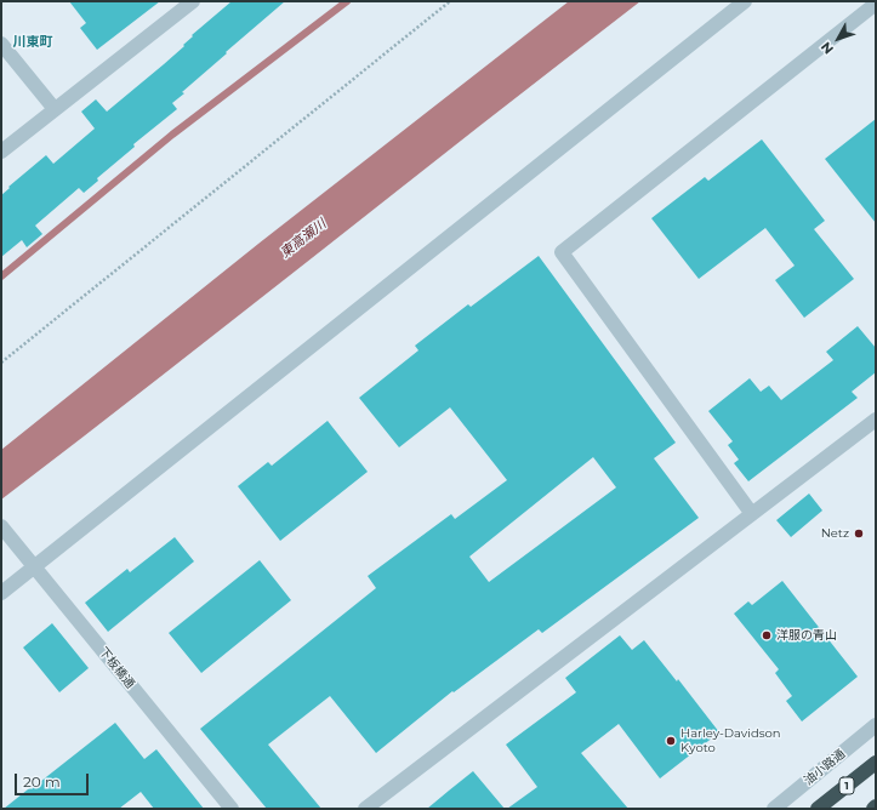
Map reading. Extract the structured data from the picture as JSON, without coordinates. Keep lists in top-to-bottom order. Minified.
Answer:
{"streets":{"highway":["1"],"street":["下板橋通","油小路通"]},"districts":["川東町"],"water":["東高瀬川"],"places":["Netz","洋服の青山","Harley-Davidson Kyoto"],"scale_bar":"20 m","north":"bottom left"}
